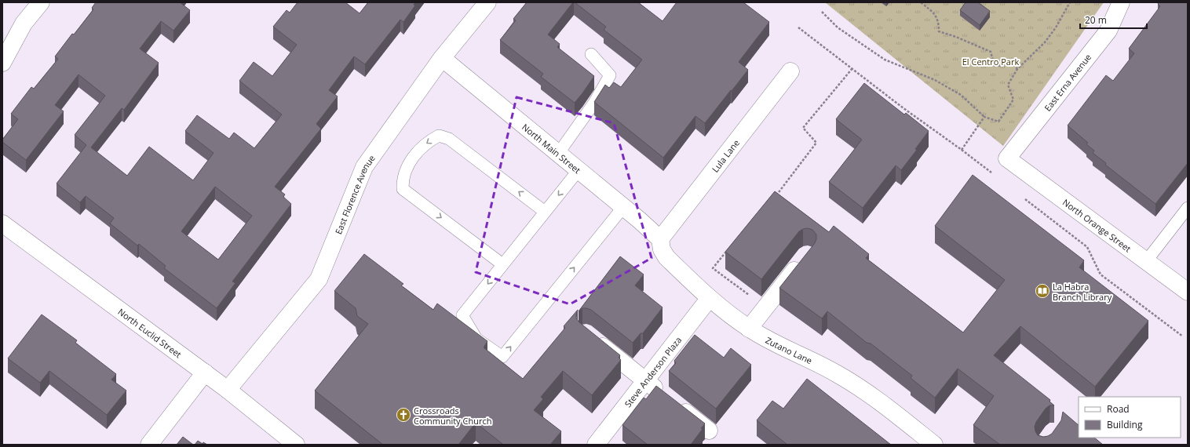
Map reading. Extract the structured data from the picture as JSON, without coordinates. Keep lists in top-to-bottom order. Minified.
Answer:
{"streets":{"street":["East Erna Avenue","North Main Street","Lula Lane","East Florence Avenue","North Orange Street","North Euclid Street","Zutano Lane","Steve Anderson Plaza"]},"crossings":[["East Erna Avenue","North Orange Street"],["North Main Street","Lula Lane"],["North Main Street","East Florence Avenue"],["North Main Street","Zutano Lane"],["Lula Lane","Zutano Lane"],["East Florence Avenue","North Euclid Street"],["Zutano Lane","Steve Anderson Plaza"]],"parks":["El Centro Park"],"places":{"library":["La Habra Branch Library"],"church":["Crossroads Community Church"]},"legend":["Road","Building"],"scale_bar":"20 m"}
